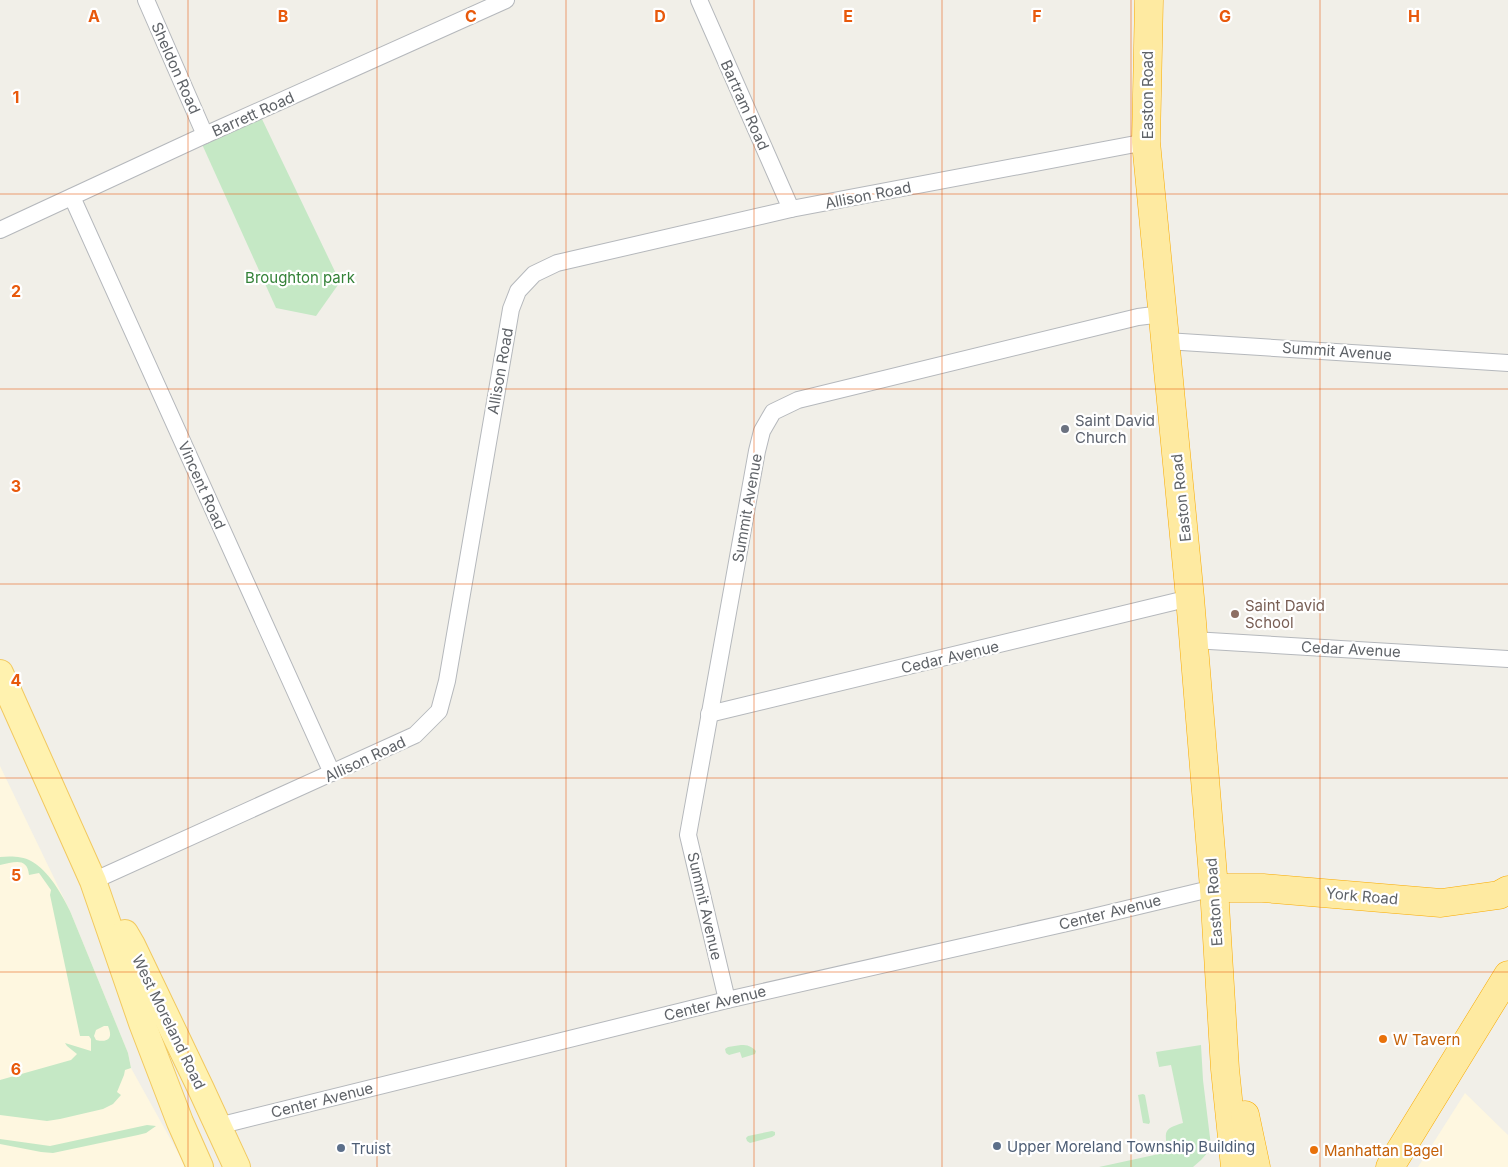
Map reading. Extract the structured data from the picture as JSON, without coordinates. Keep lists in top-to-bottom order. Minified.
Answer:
{"streets":{"highway":["Easton Road","York Road"],"main road":["West Moreland Road"],"street":["Sheldon Road","Bartram Road","Barrett Road","Allison Road","Summit Avenue","Vincent Road","Cedar Avenue","Center Avenue"]},"crossings":[["Sheldon Road","Barrett Road"],["Easton Road","Allison Road"],["Easton Road","Summit Avenue"],["Easton Road","Cedar Avenue"],["Easton Road","York Road"],["Easton Road","Center Avenue"],["Bartram Road","Allison Road"],["Barrett Road","Vincent Road"],["Allison Road","Vincent Road"],["Allison Road","West Moreland Road"],["Summit Avenue","Cedar Avenue"],["Summit Avenue","Center Avenue"],["York Road","Center Avenue"],["Center Avenue","West Moreland Road"]],"parks":["Broughton park"],"places":["Saint David Church","Saint David School","W Tavern","Upper Moreland Township Building","Truist","Manhattan Bagel"],"grid":{"columns":["A","B","C","D","E","F","G","H"],"rows":["1","2","3","4","5","6"]}}
